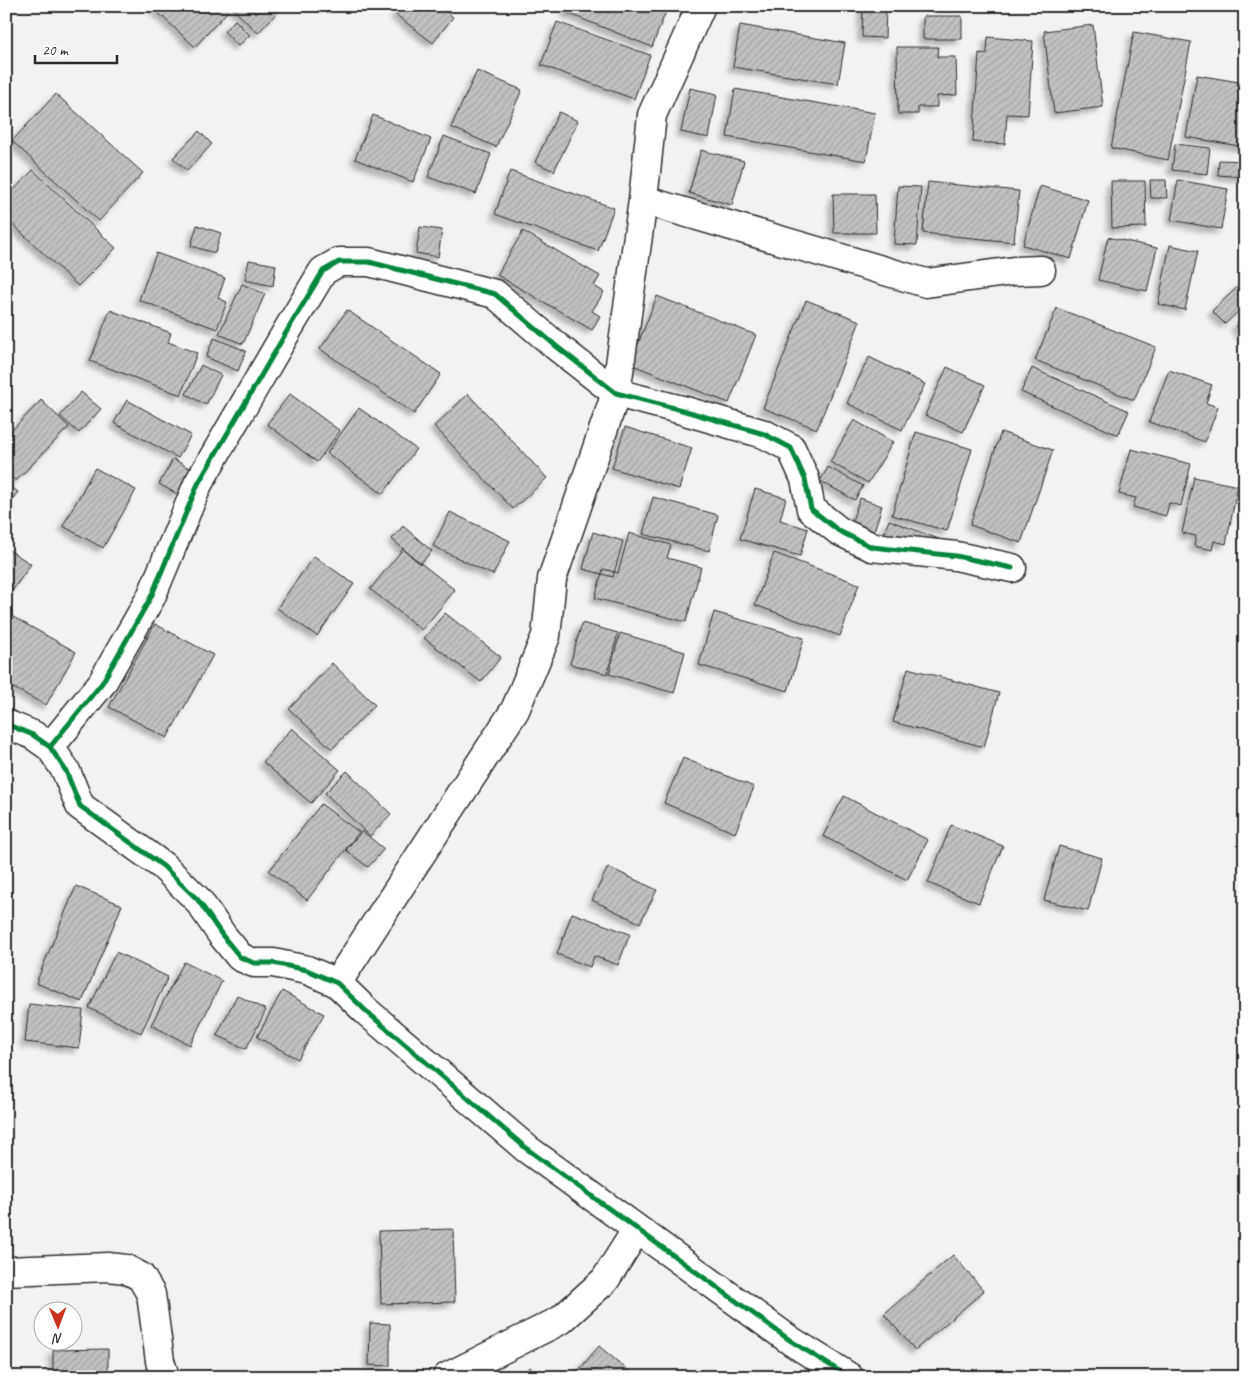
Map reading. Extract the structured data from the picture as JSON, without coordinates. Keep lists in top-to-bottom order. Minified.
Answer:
{"scale_bar":"20 m","north":"bottom"}
